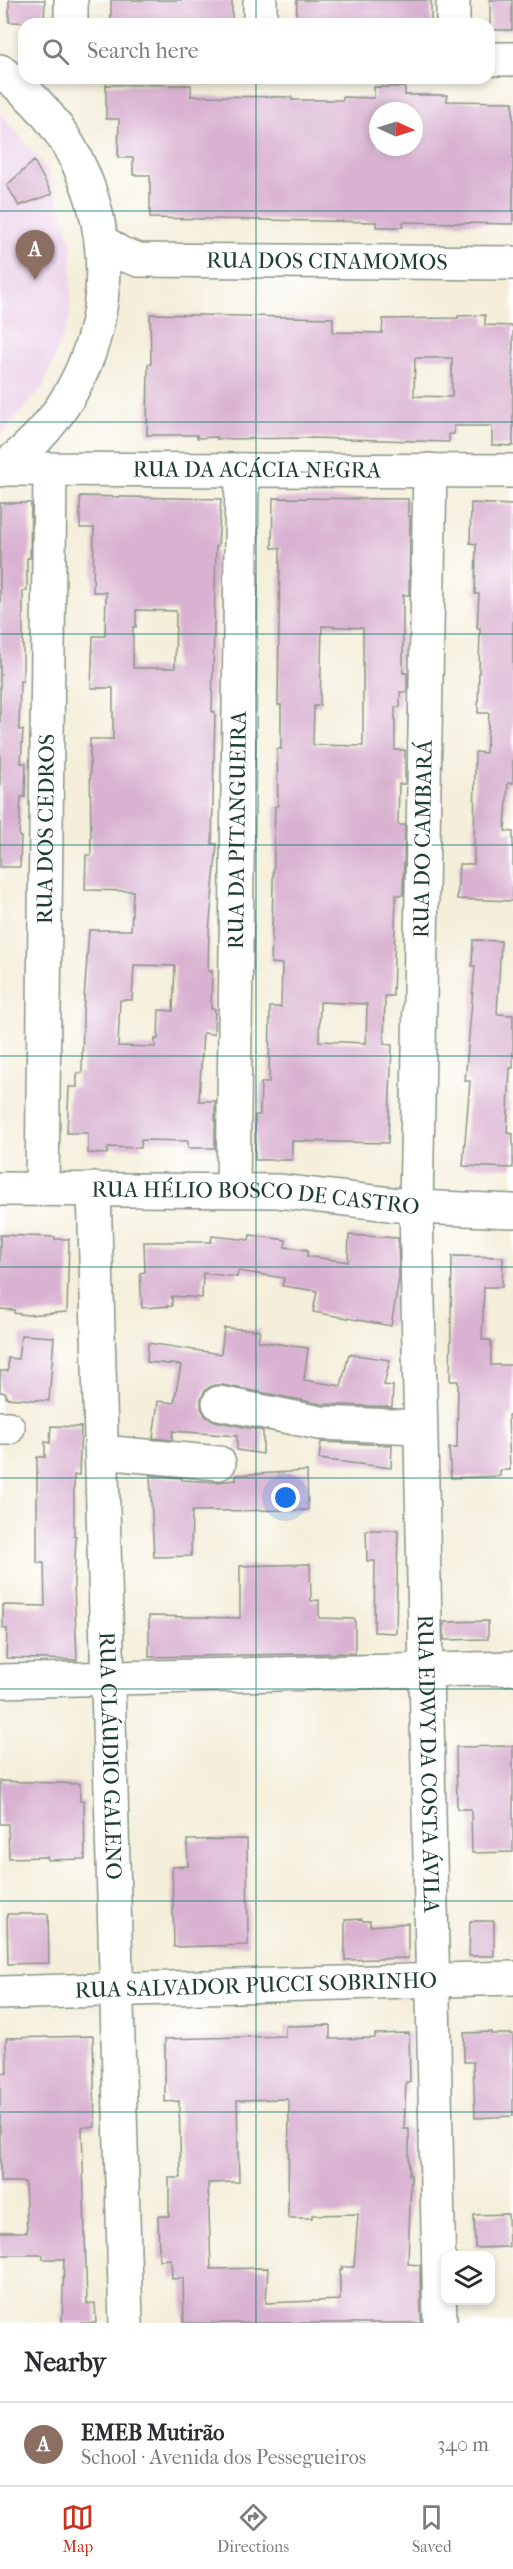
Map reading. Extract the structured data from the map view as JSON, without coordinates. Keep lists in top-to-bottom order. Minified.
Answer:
{"streets":{"street":["RUA DOS CINAMOMOS","RUA DA ACÁCIA-NEGRA","RUA DOS CEDROS","RUA DA PITANGUEIRA","RUA DO CAMBARÁ","RUA HÉLIO BOSCO DE CASTRO","RUA CLÁUDIO GALENO","RUA EDWY DA COSTA ÁVILA","RUA SALVADOR PUCCI SOBRINHO"]},"crossings":[["RUA DA ACÁCIA-NEGRA","RUA DOS CEDROS"],["RUA DA ACÁCIA-NEGRA","RUA DA PITANGUEIRA"],["RUA DA ACÁCIA-NEGRA","RUA DO CAMBARÁ"],["RUA DOS CEDROS","RUA HÉLIO BOSCO DE CASTRO"],["RUA DA PITANGUEIRA","RUA HÉLIO BOSCO DE CASTRO"],["RUA DO CAMBARÁ","RUA HÉLIO BOSCO DE CASTRO"],["RUA DO CAMBARÁ","RUA EDWY DA COSTA ÁVILA"],["RUA HÉLIO BOSCO DE CASTRO","RUA CLÁUDIO GALENO"],["RUA HÉLIO BOSCO DE CASTRO","RUA EDWY DA COSTA ÁVILA"],["RUA CLÁUDIO GALENO","RUA SALVADOR PUCCI SOBRINHO"],["RUA EDWY DA COSTA ÁVILA","RUA SALVADOR PUCCI SOBRINHO"]],"north":"right","page":{"search":"Search here","pins":"A","heading":"Nearby","list":[{"mark":"A","name":"EMEB Mutirão","note":"School · Avenida dos Pessegueiros","value":"340 m"}],"nav":["Map","Directions","Saved"]}}
